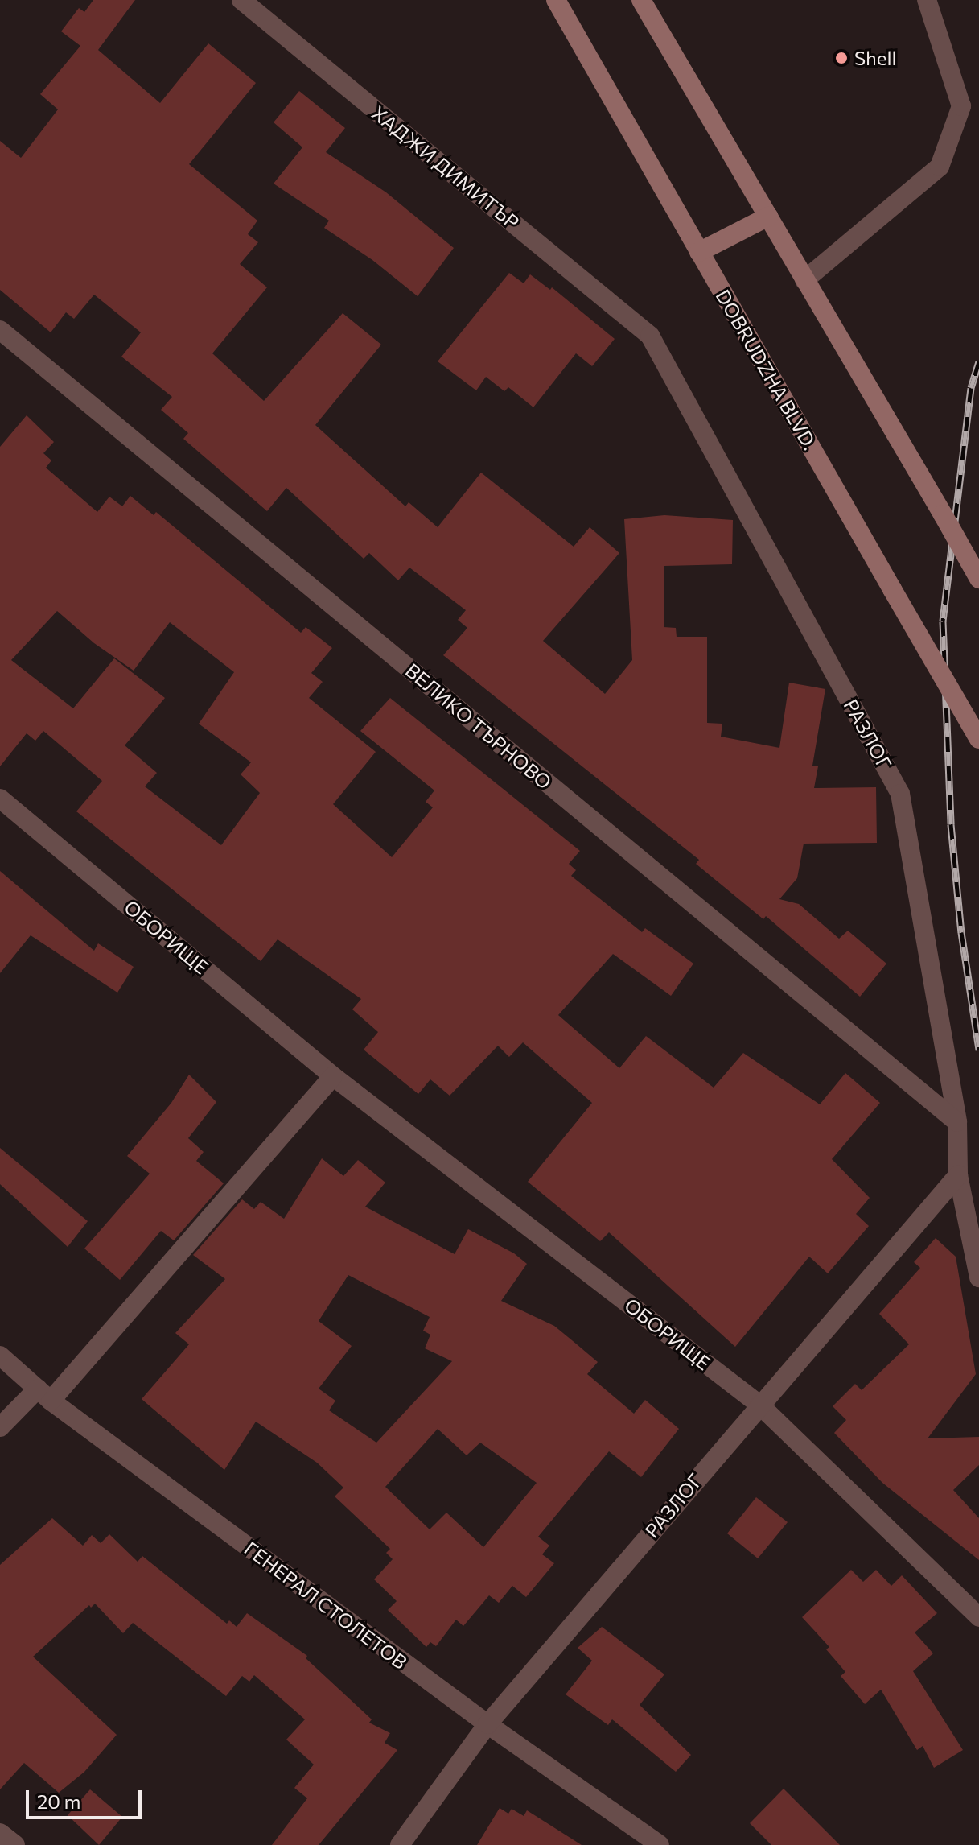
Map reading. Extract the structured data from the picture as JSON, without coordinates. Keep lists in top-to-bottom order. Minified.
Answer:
{"streets":{"main road":["DOBRUDZHA BLVD."],"street":["ХАДЖИ ДИМИТЪР","ВЕЛИКО ТЪРНОВО","РАЗЛОГ","ОБОРИЩЕ","ГЕНЕРАЛ СТОЛЕТОВ"]},"crossings":[["ХАДЖИ ДИМИТЪР","РАЗЛОГ"],["ВЕЛИКО ТЪРНОВО","РАЗЛОГ"],["РАЗЛОГ","ОБОРИЩЕ"],["РАЗЛОГ","ГЕНЕРАЛ СТОЛЕТОВ"]],"places":["Shell"],"scale_bar":"20 m"}
